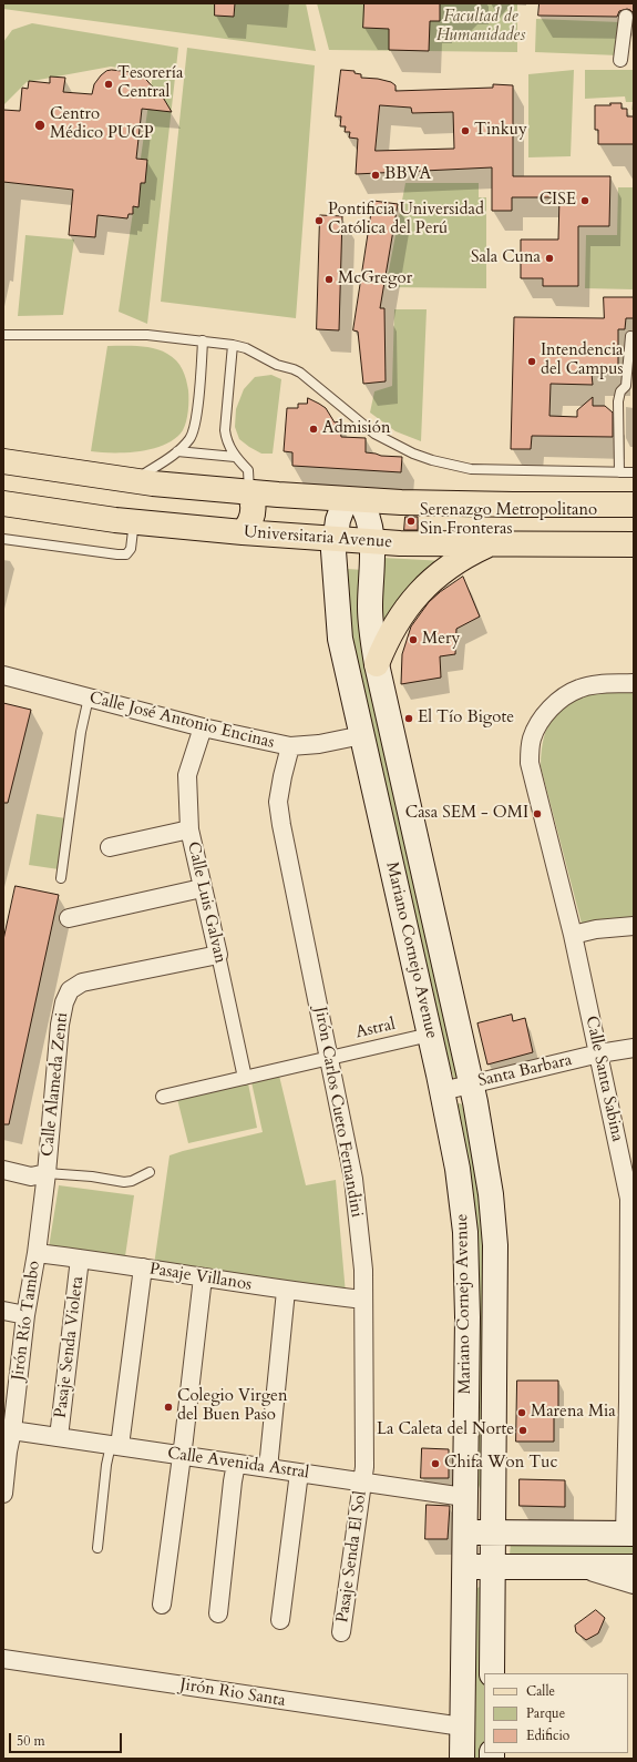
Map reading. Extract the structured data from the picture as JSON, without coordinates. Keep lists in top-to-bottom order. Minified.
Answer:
{"streets":{"main road":["Universitaria Avenue","Mariano Cornejo Avenue"],"street":["Calle José Antonio Encinas","Calle Luis Galvan","Astral","Santa Barbara","Calle Santa Sabina","Calle Alameda Zenti","Jirón Carlos Cueto Fernandini","Pasaje Villanos","Jirón Río Tambo","Pasaje Senda Violeta","Calle Avenida Astral","Pasaje Senda El Sol","Jirón Rio Santa"]},"crossings":[["Universitaria Avenue","Mariano Cornejo Avenue"],["Calle José Antonio Encinas","Calle Luis Galvan"],["Calle José Antonio Encinas","Mariano Cornejo Avenue"],["Calle José Antonio Encinas","Jirón Carlos Cueto Fernandini"],["Calle Luis Galvan","Astral"],["Calle Luis Galvan","Calle Alameda Zenti"],["Mariano Cornejo Avenue","Astral"],["Mariano Cornejo Avenue","Santa Barbara"],["Mariano Cornejo Avenue","Calle Avenida Astral"],["Mariano Cornejo Avenue","Jirón Rio Santa"],["Astral","Jirón Carlos Cueto Fernandini"],["Santa Barbara","Calle Santa Sabina"],["Calle Alameda Zenti","Jirón Río Tambo"],["Jirón Carlos Cueto Fernandini","Pasaje Villanos"],["Jirón Carlos Cueto Fernandini","Calle Avenida Astral"],["Jirón Carlos Cueto Fernandini","Pasaje Senda El Sol"],["Pasaje Villanos","Jirón Río Tambo"],["Pasaje Villanos","Pasaje Senda Violeta"],["Jirón Río Tambo","Calle Avenida Astral"],["Pasaje Senda Violeta","Calle Avenida Astral"],["Calle Avenida Astral","Pasaje Senda El Sol"]],"parks":["Facultad de Humanidades"],"places":["Tesorería Central","Centro Médico PUCP","Tinkuy","BBVA","CISE","Pontificia Universidad Católica del Perú","Sala Cuna","McGregor","Intendencia del Campus","Admisión","Serenazgo Metropolitano Sin Fronteras","Mery","El Tío Bigote","Casa SEM - OMI","Colegio Virgen del Buen Paso","Marena Mia","La Caleta del Norte","Chifa Won Tuc"],"legend":["Calle","Parque","Edificio"],"scale_bar":"50 m"}
